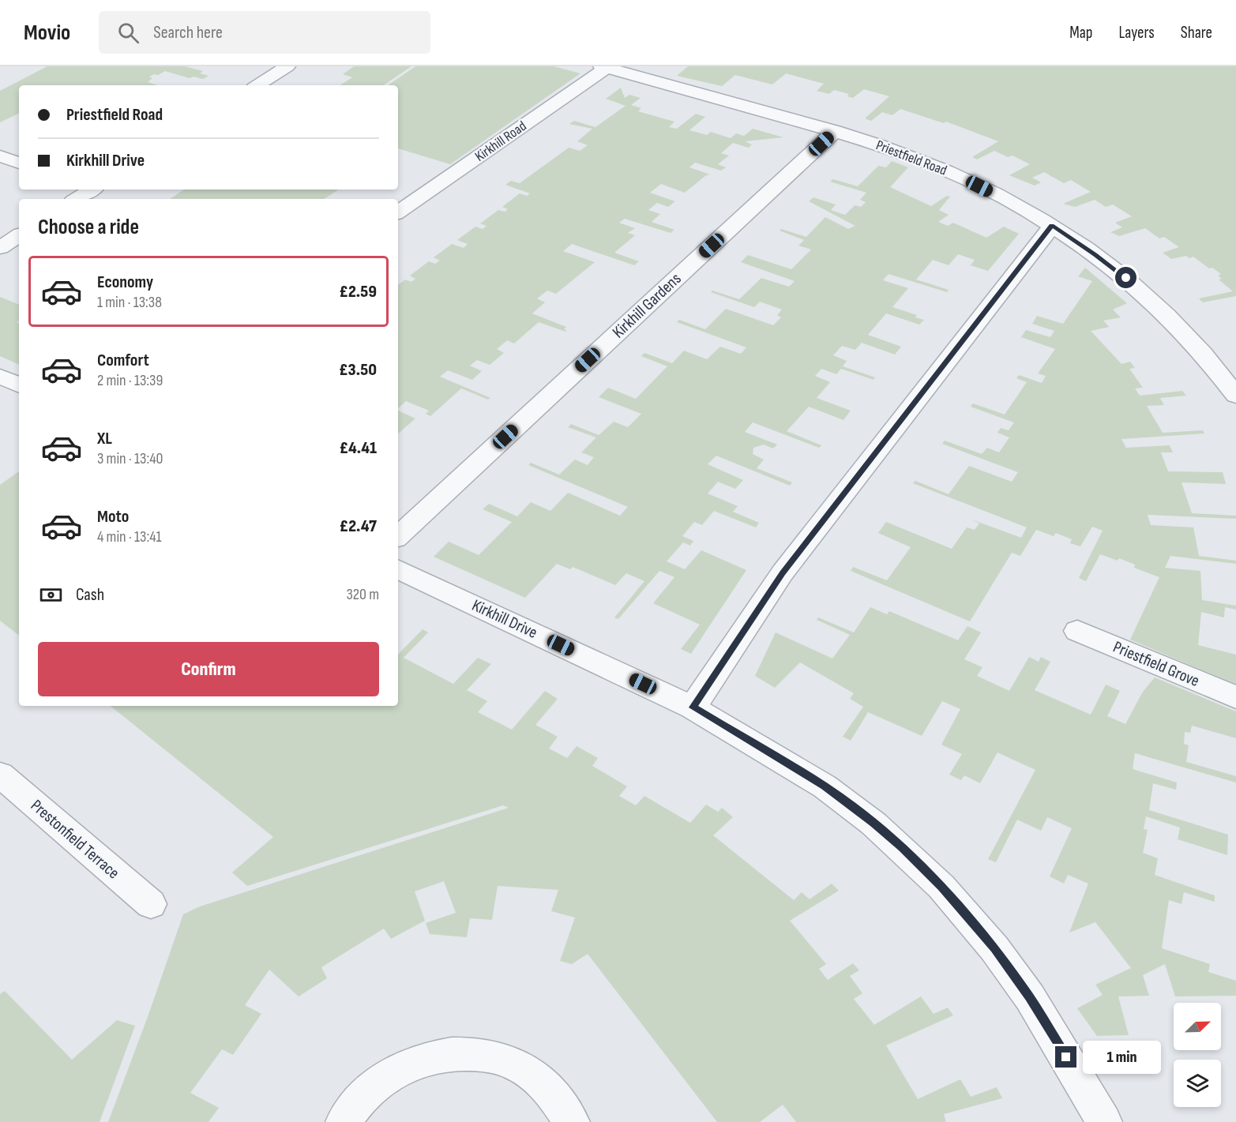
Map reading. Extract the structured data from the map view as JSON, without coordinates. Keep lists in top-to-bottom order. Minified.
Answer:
{"streets":{"street":["Kirkhill Road","Priestfield Road","Kirkhill Gardens","Kirkhill Drive","Priestfield Grove","Prestonfield Terrace"]},"crossings":[["Kirkhill Road","Priestfield Road"],["Priestfield Road","Kirkhill Gardens"]],"north":"top right","page":{"header":"Movio","search":"Search here","nav":["Map","Layers","Share"],"banner":["Priestfield Road","Kirkhill Drive"],"heading":"Choose a ride","list":[{"name":"Economy","note":"1 min · 13:38","value":"£2.59"},{"name":"Comfort","note":"2 min · 13:39","value":"£3.50"},{"name":"XL","note":"3 min · 13:40","value":"£4.41"},{"name":"Moto","note":"4 min · 13:41","value":"£2.47"}],"pay":["Cash","320 m"],"buttons":"Confirm","bubble":"1 min"}}
